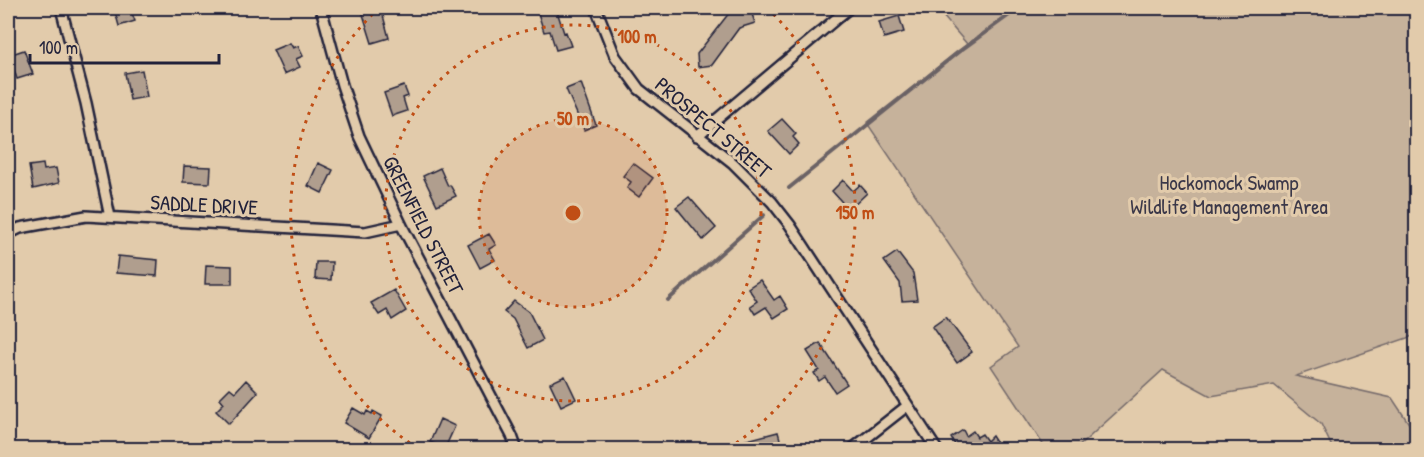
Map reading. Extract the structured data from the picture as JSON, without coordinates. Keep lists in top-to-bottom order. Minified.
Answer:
{"streets":{"street":["PROSPECT STREET","SADDLE DRIVE","GREENFIELD STREET"]},"crossings":[["SADDLE DRIVE","GREENFIELD STREET"]],"parks":["Hockomock Swamp Wildlife Management Area"],"scale_bar":"100 m","rings":["100 m","50 m","150 m"]}
